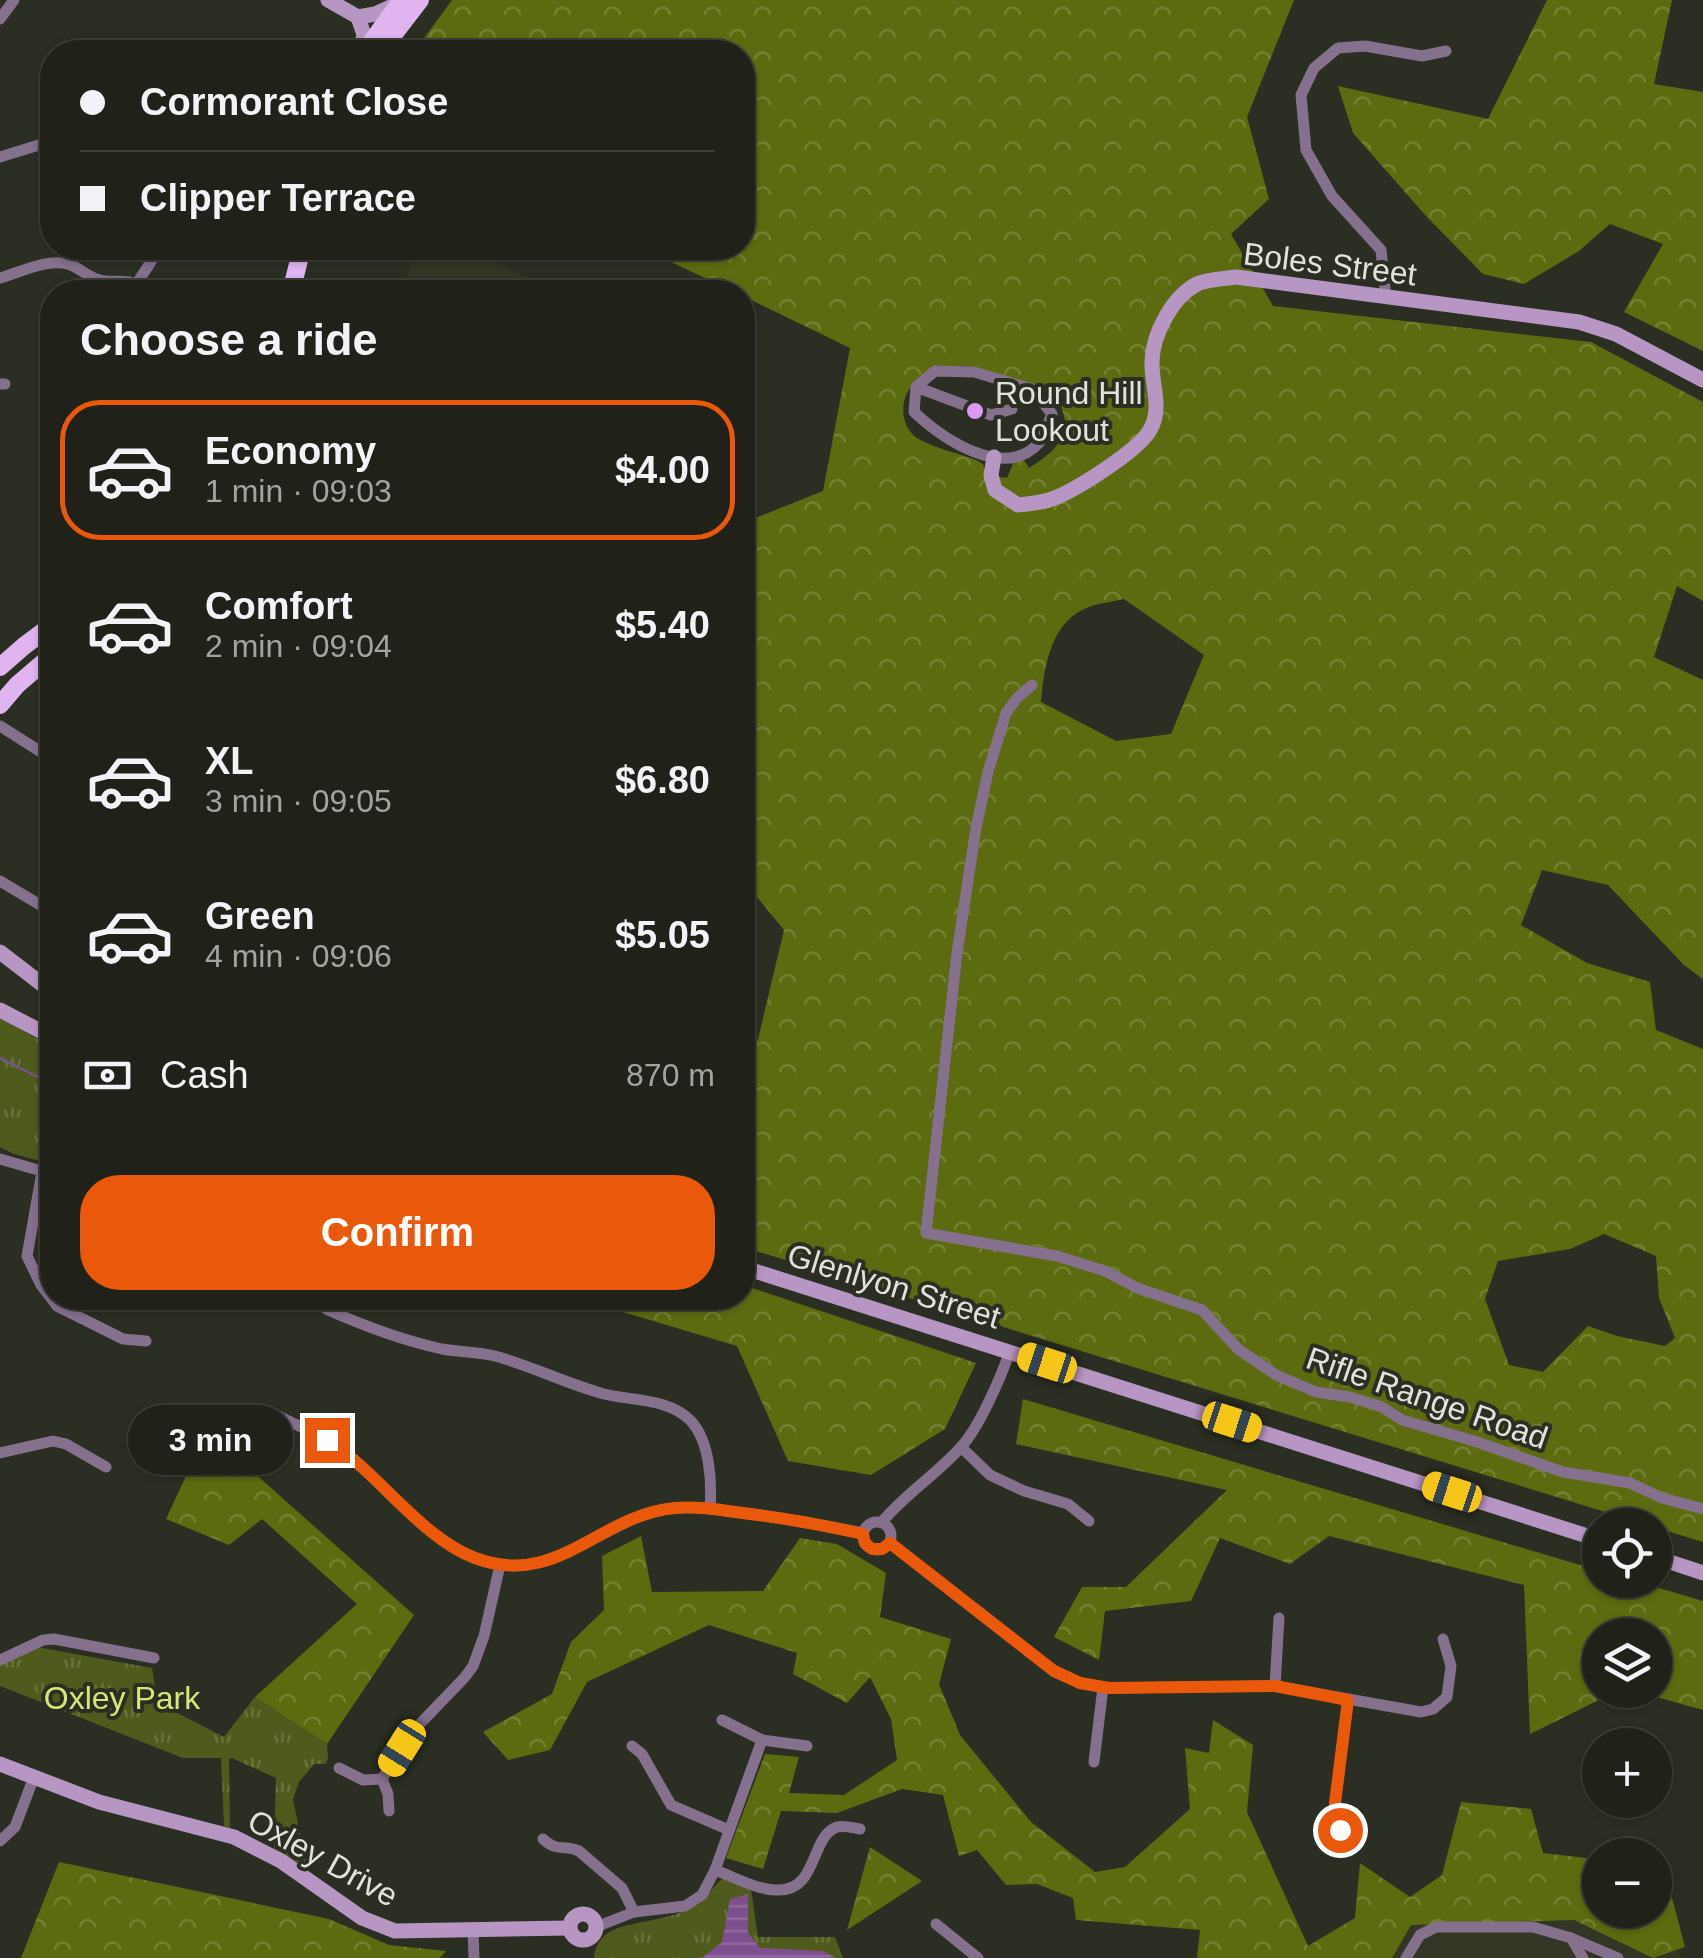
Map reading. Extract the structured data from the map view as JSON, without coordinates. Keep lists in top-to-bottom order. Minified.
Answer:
{"streets":{"street":["Boles Street","Glenlyon Street","Rifle Range Road","Oxley Drive"]},"parks":["Oxley Park"],"places":["Round Hill Lookout"],"page":{"banner":["Cormorant Close","Clipper Terrace"],"heading":"Choose a ride","list":[{"name":"Economy","note":"1 min · 09:03","value":"$4.00"},{"name":"Comfort","note":"2 min · 09:04","value":"$5.40"},{"name":"XL","note":"3 min · 09:05","value":"$6.80"},{"name":"Green","note":"4 min · 09:06","value":"$5.05"}],"pay":["Cash","870 m"],"buttons":"Confirm","bubble":"3 min","map_buttons":["+","−"]}}
